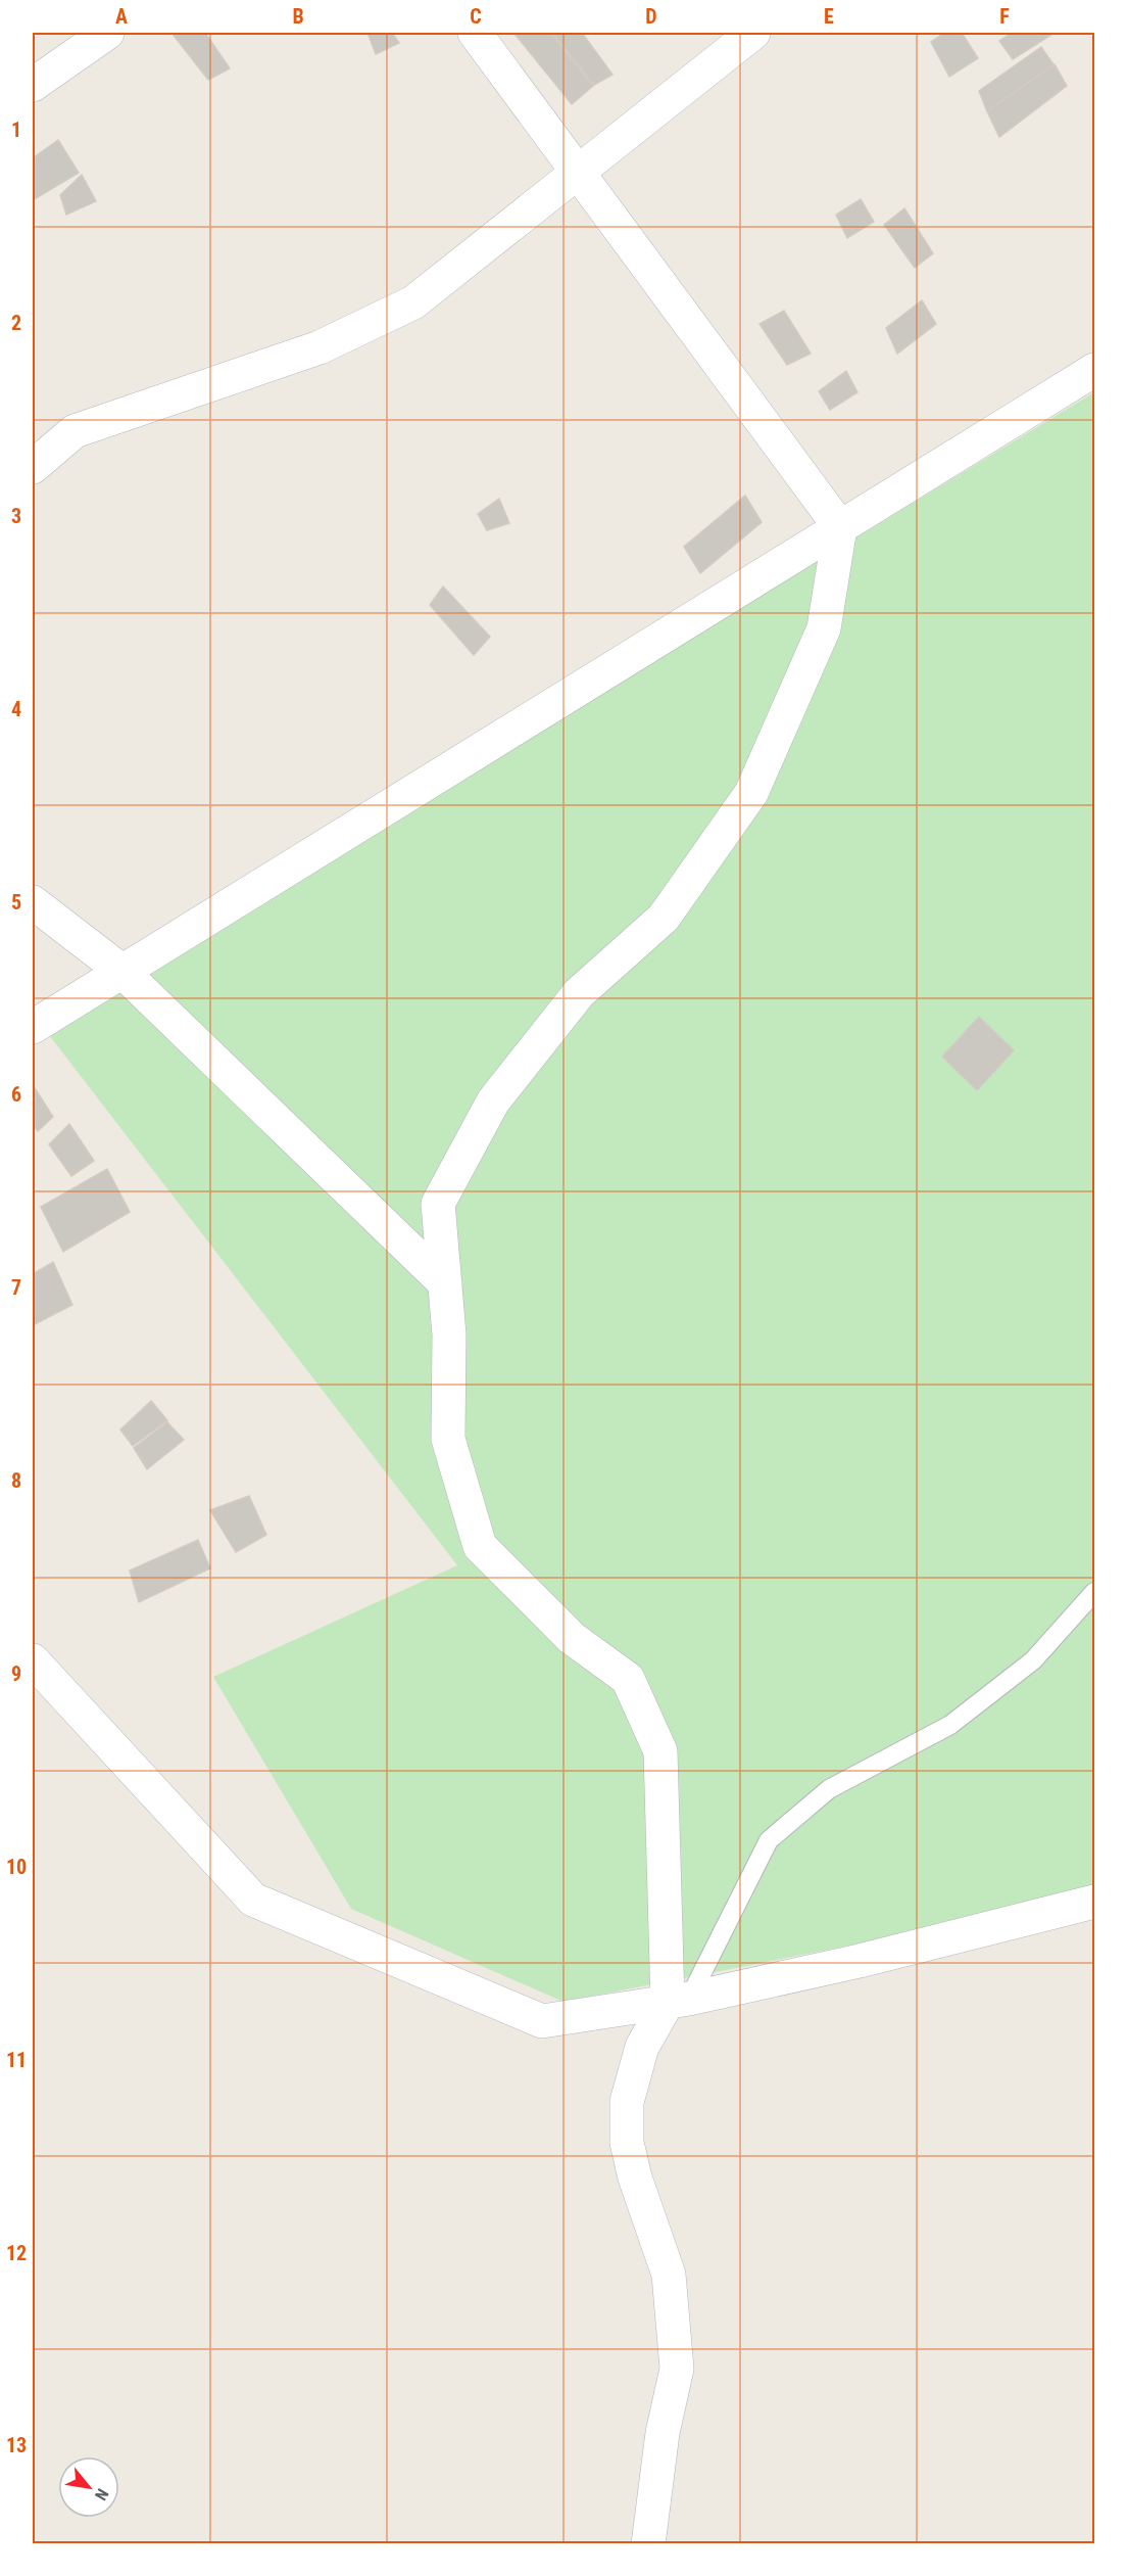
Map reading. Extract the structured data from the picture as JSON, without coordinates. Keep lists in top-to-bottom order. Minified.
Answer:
{"north":"bottom right","grid":{"columns":["A","B","C","D","E","F"],"rows":["1","2","3","4","5","6","7","8","9","10","11","12","13"]}}
